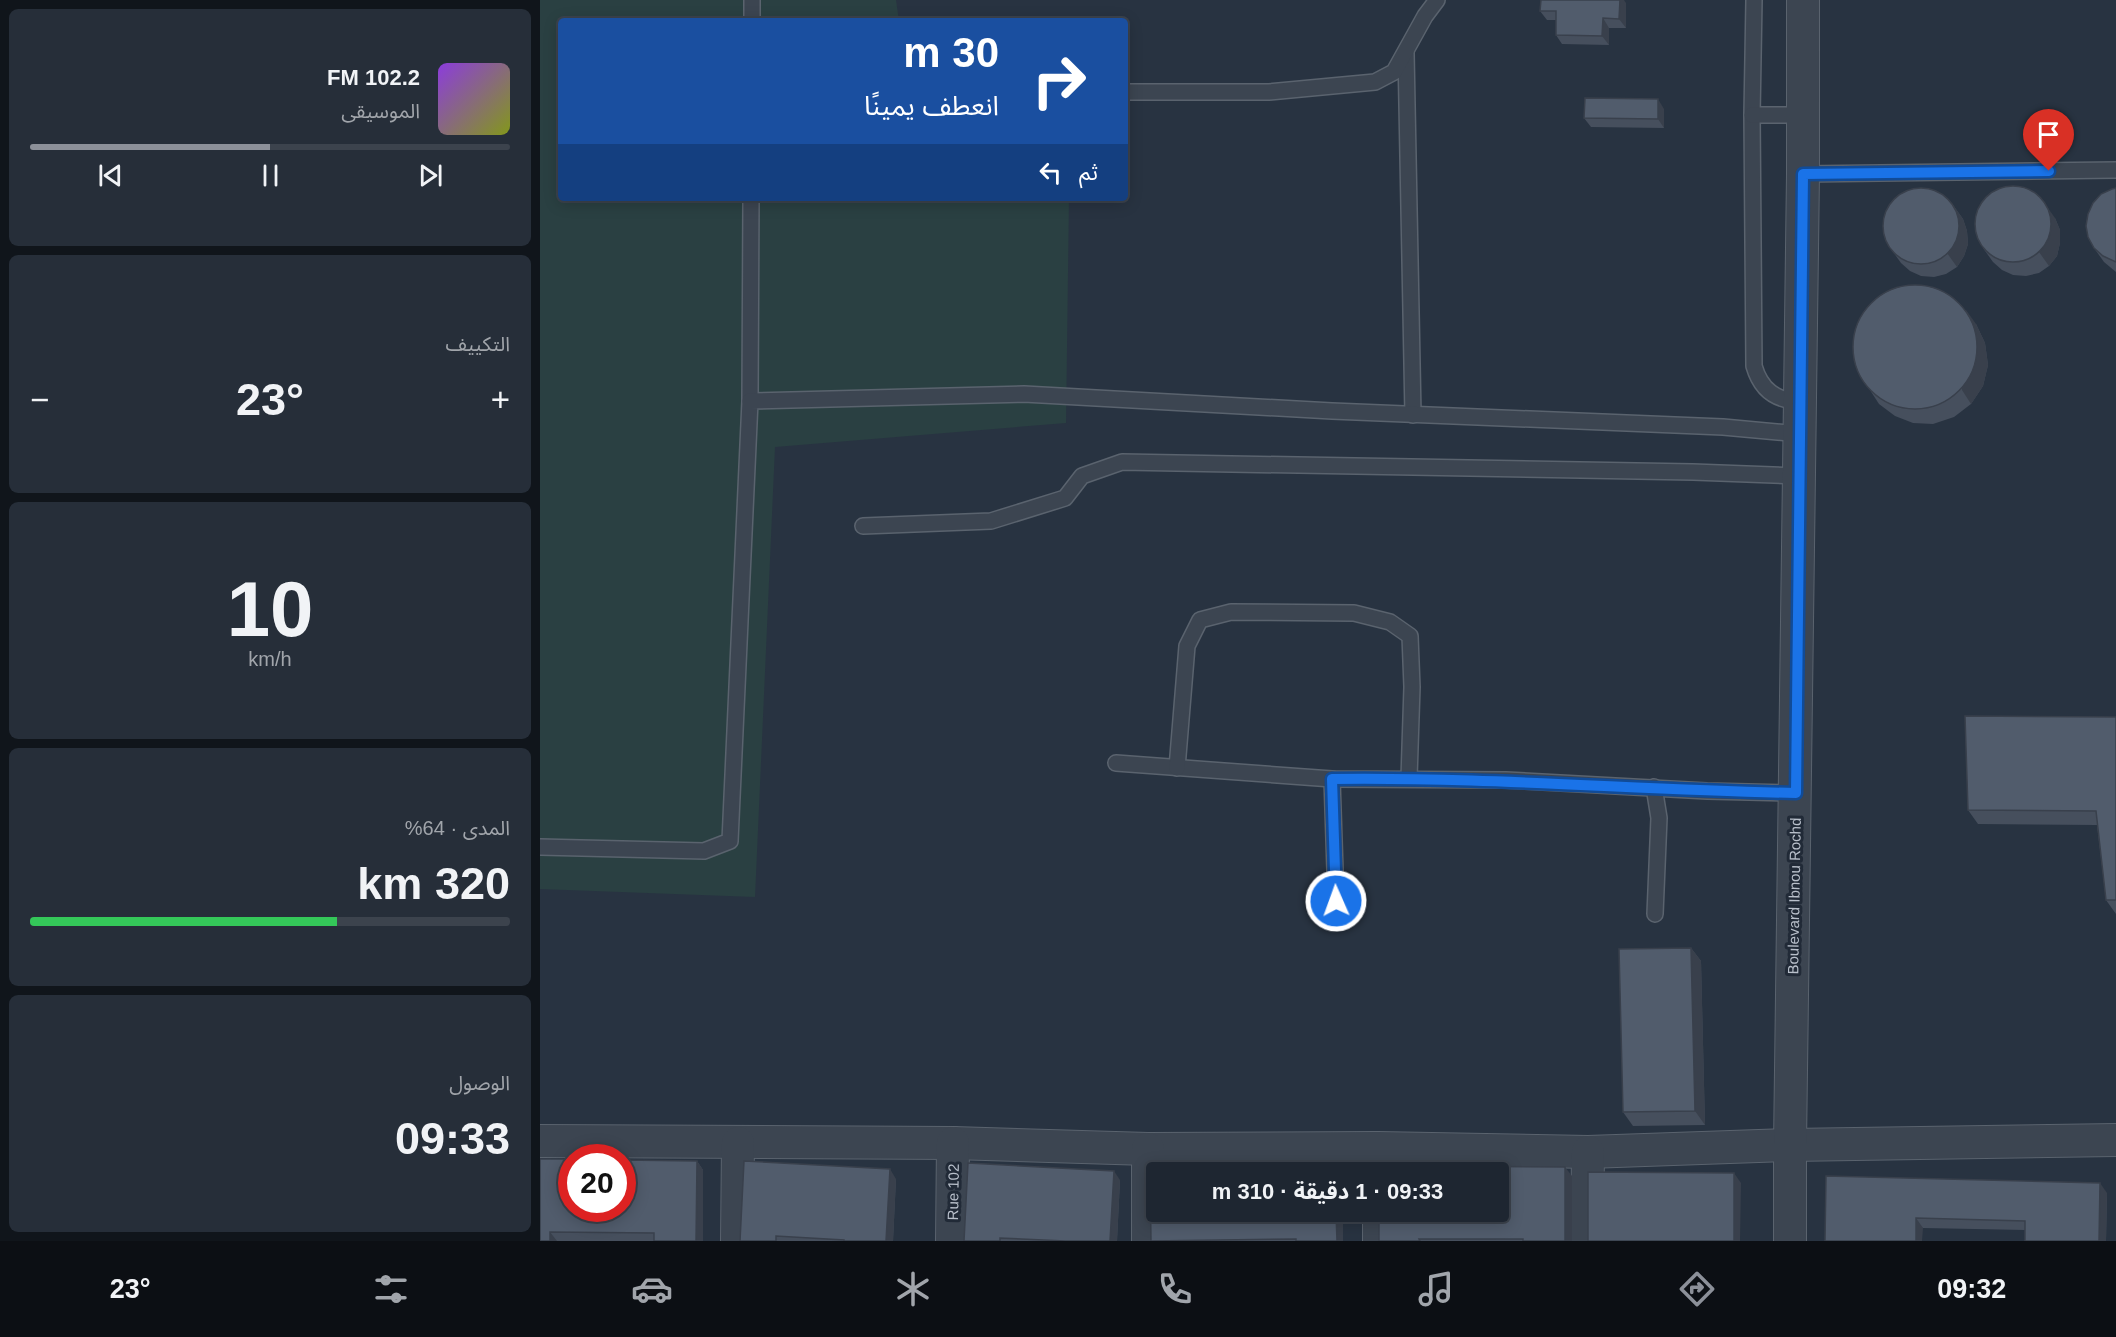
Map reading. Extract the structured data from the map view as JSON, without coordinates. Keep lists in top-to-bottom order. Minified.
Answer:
{"streets":{"street":["Boulevard Ibnou Rochd","Rue 102"]},"page":{"turn":["30 m","انعطف يمينًا"],"song":["102.2 FM","الموسيقى"],"then":"ثم","tile":["التكييف",["10","km/h"],["المدى · 64%","320 km"],["الوصول","09:33"]],"heat":["−","23°","+"],"limit":"20","trip":"09:33 · 1 دقيقة · 310 m","tabs":["09:32","23°"]}}
